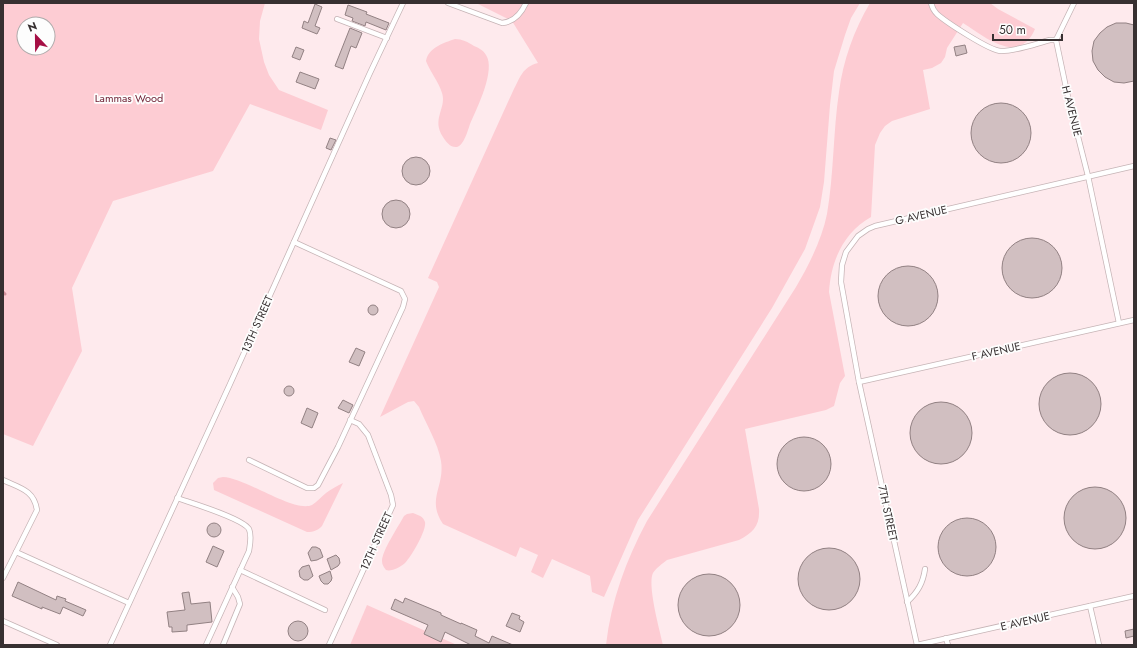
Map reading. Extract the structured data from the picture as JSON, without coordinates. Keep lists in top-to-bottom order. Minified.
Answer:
{"streets":{"lane":["H AVENUE","G AVENUE","13TH STREET","F AVENUE","7TH STREET","12TH STREET","E AVENUE"]},"crossings":[["H AVENUE","G AVENUE"],["H AVENUE","F AVENUE"],["G AVENUE","F AVENUE"],["G AVENUE","7TH STREET"],["F AVENUE","7TH STREET"],["7TH STREET","E AVENUE"]],"parks":["Lammas Wood"],"scale_bar":"50 m","north":"top"}
